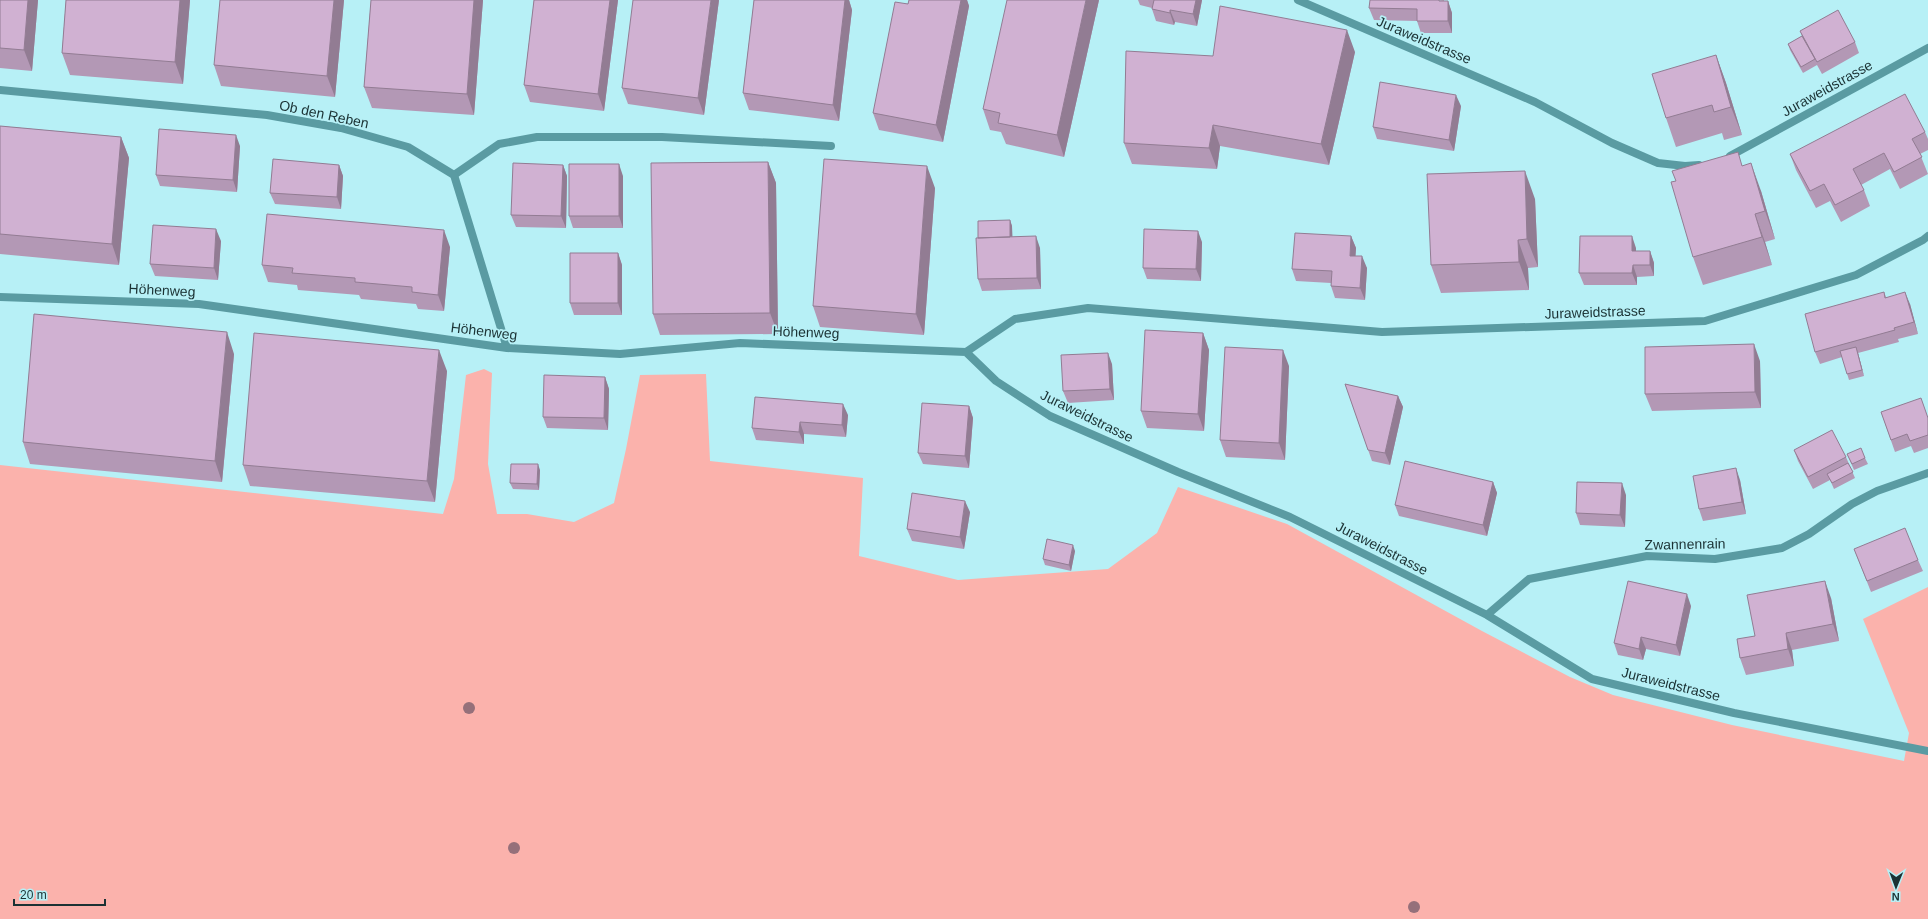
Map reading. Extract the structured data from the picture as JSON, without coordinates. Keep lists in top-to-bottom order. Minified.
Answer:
{"streets":{"street":["Juraweidstrasse","Ob den Reben","Höhenweg","Zwannenrain"]},"crossings":[["Juraweidstrasse","Höhenweg"],["Juraweidstrasse","Zwannenrain"]],"scale_bar":"20 m","north":"bottom"}
